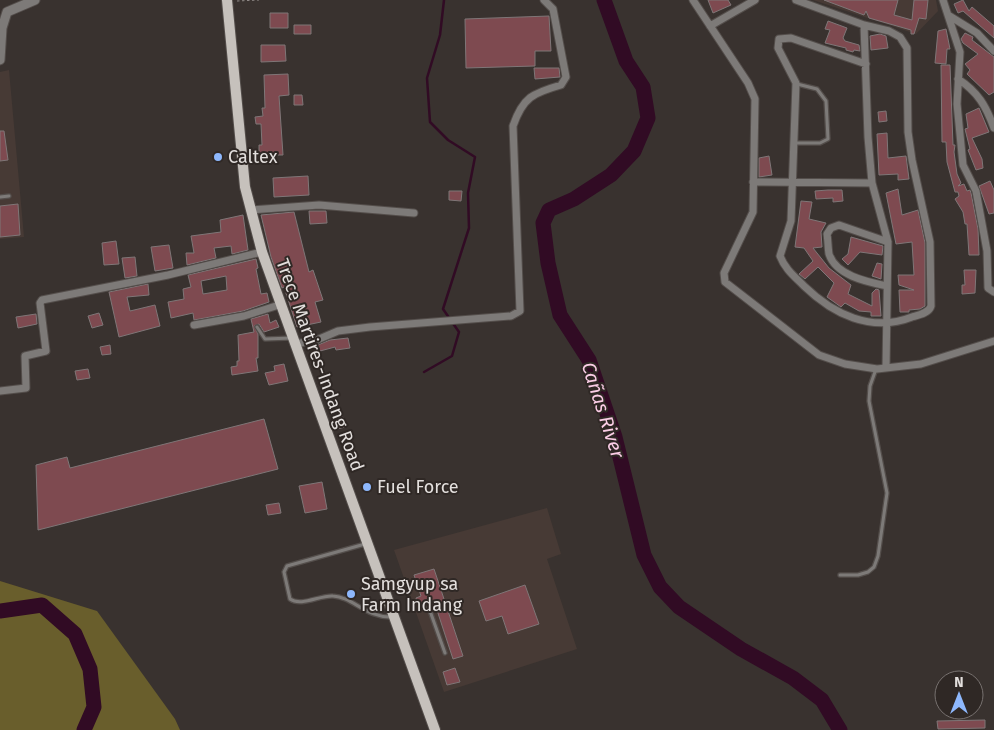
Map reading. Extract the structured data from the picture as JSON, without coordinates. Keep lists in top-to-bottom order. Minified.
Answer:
{"streets":{"main road":["Trece Martires-Indang Road"]},"water":["Cañas River"],"places":["Caltex","Fuel Force","Samgyup sa Farm Indang"],"north":"top"}
